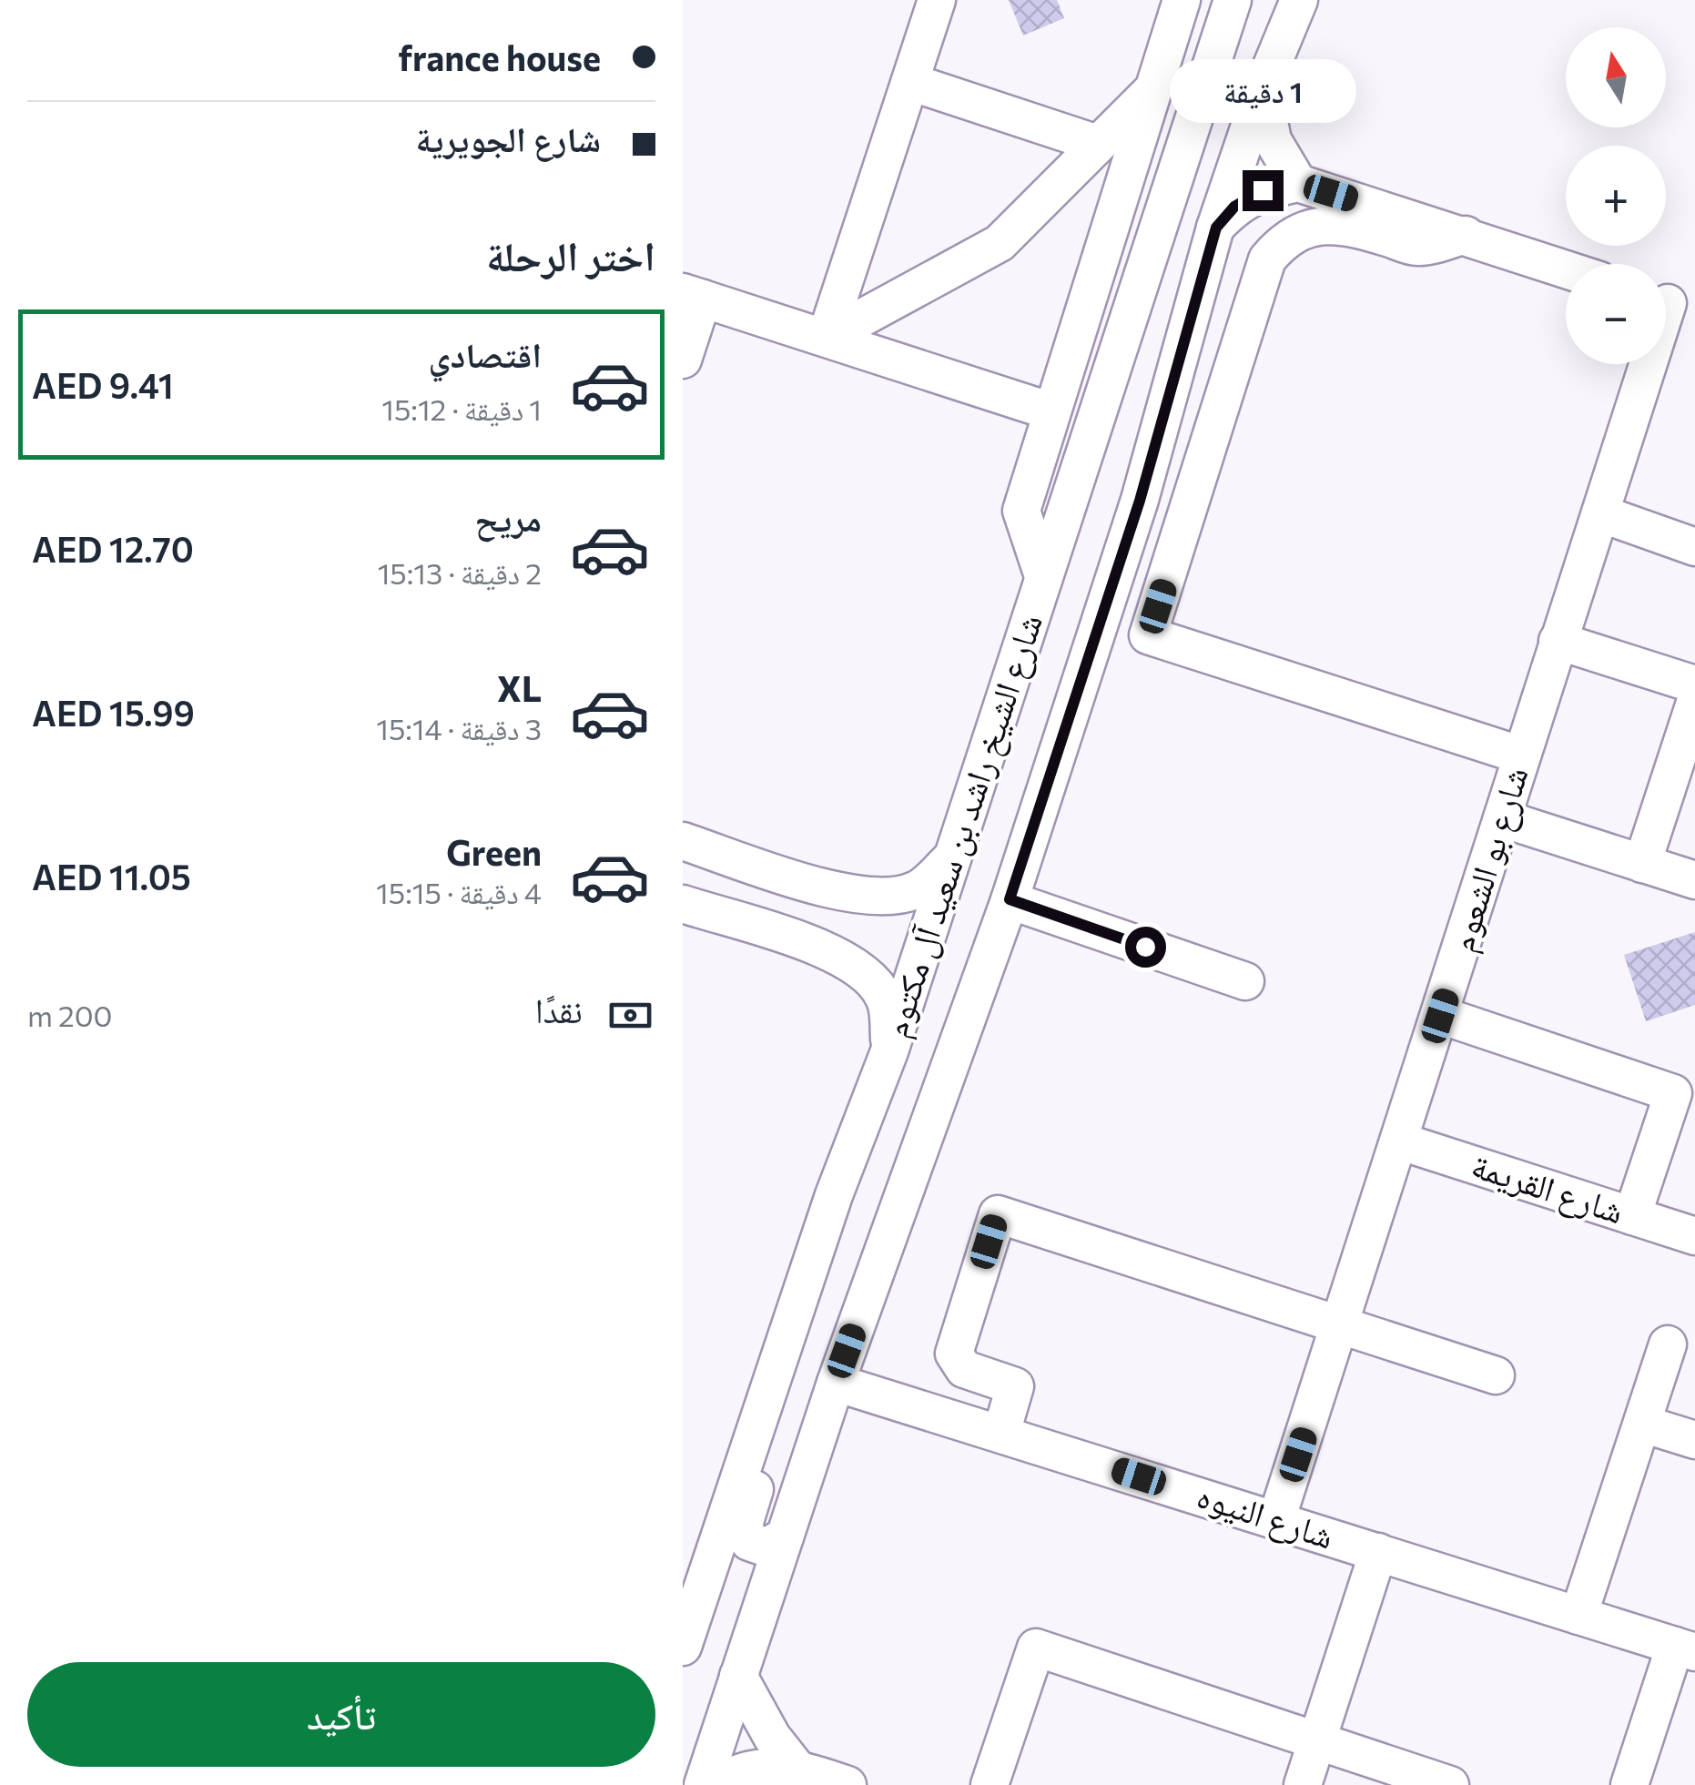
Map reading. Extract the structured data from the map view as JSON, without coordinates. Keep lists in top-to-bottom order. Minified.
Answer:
{"streets":{"street":["شارع الشيخ راشد بن سعيد آل مكتوم","شارع بو الشعوم","شارع القريمة","شارع النيوه"]},"crossings":[["شارع الشيخ راشد بن سعيد آل مكتوم","شارع النيوه"],["شارع بو الشعوم","شارع القريمة"],["شارع بو الشعوم","شارع النيوه"]],"north":"top","page":{"banner":["france house","شارع الجويرية"],"map_buttons":["+","−"],"bubble":"1 دقيقة","heading":"اختر الرحلة","list":[{"name":"اقتصادي","note":"1 دقيقة · 15:12","value":"AED 9.41"},{"name":"مريح","note":"2 دقيقة · 15:13","value":"AED 12.70"},{"name":"XL","note":"3 دقيقة · 15:14","value":"AED 15.99"},{"name":"Green","note":"4 دقيقة · 15:15","value":"AED 11.05"}],"pay":["نقدًا","200 m"],"buttons":"تأكيد"}}
